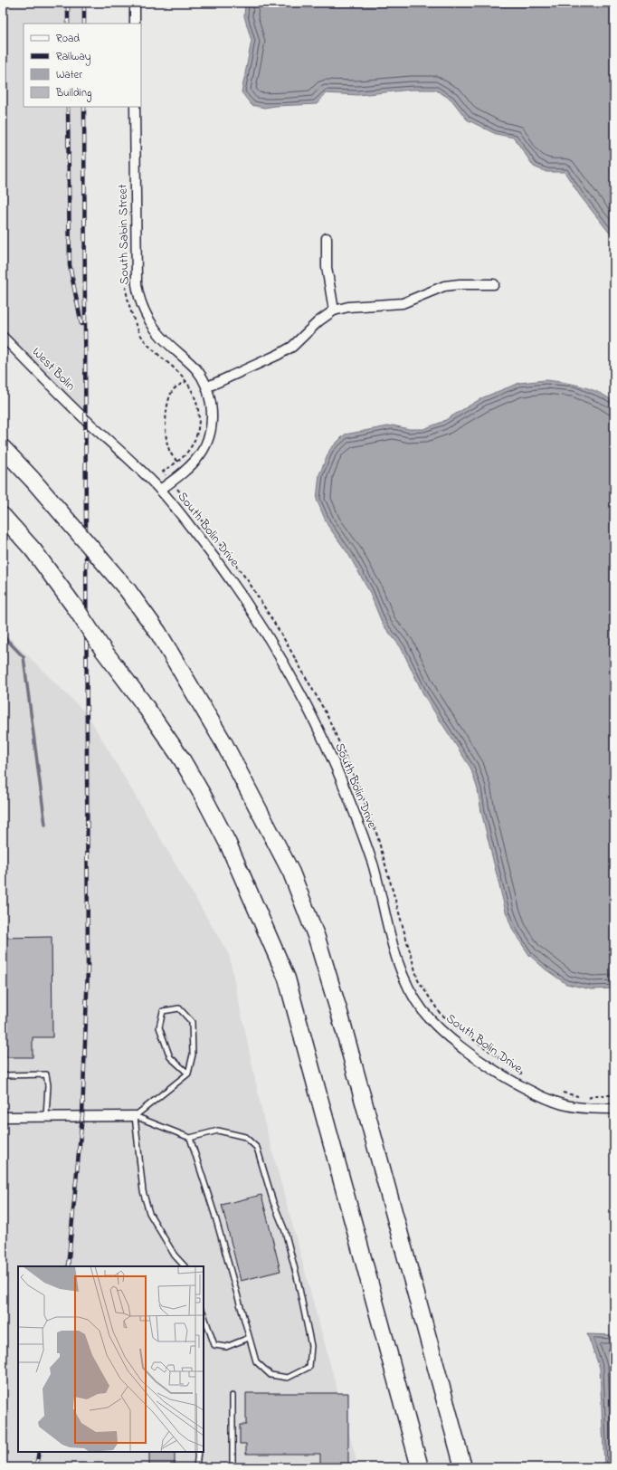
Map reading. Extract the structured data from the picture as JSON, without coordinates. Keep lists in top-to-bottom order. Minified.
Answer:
{"streets":{"street":["South Sabin Street","West Bolin","South Bolin Drive"]},"crossings":[["South Sabin Street","South Bolin Drive"],["West Bolin","South Bolin Drive"]],"legend":["Road","Railway","Water","Building"]}
